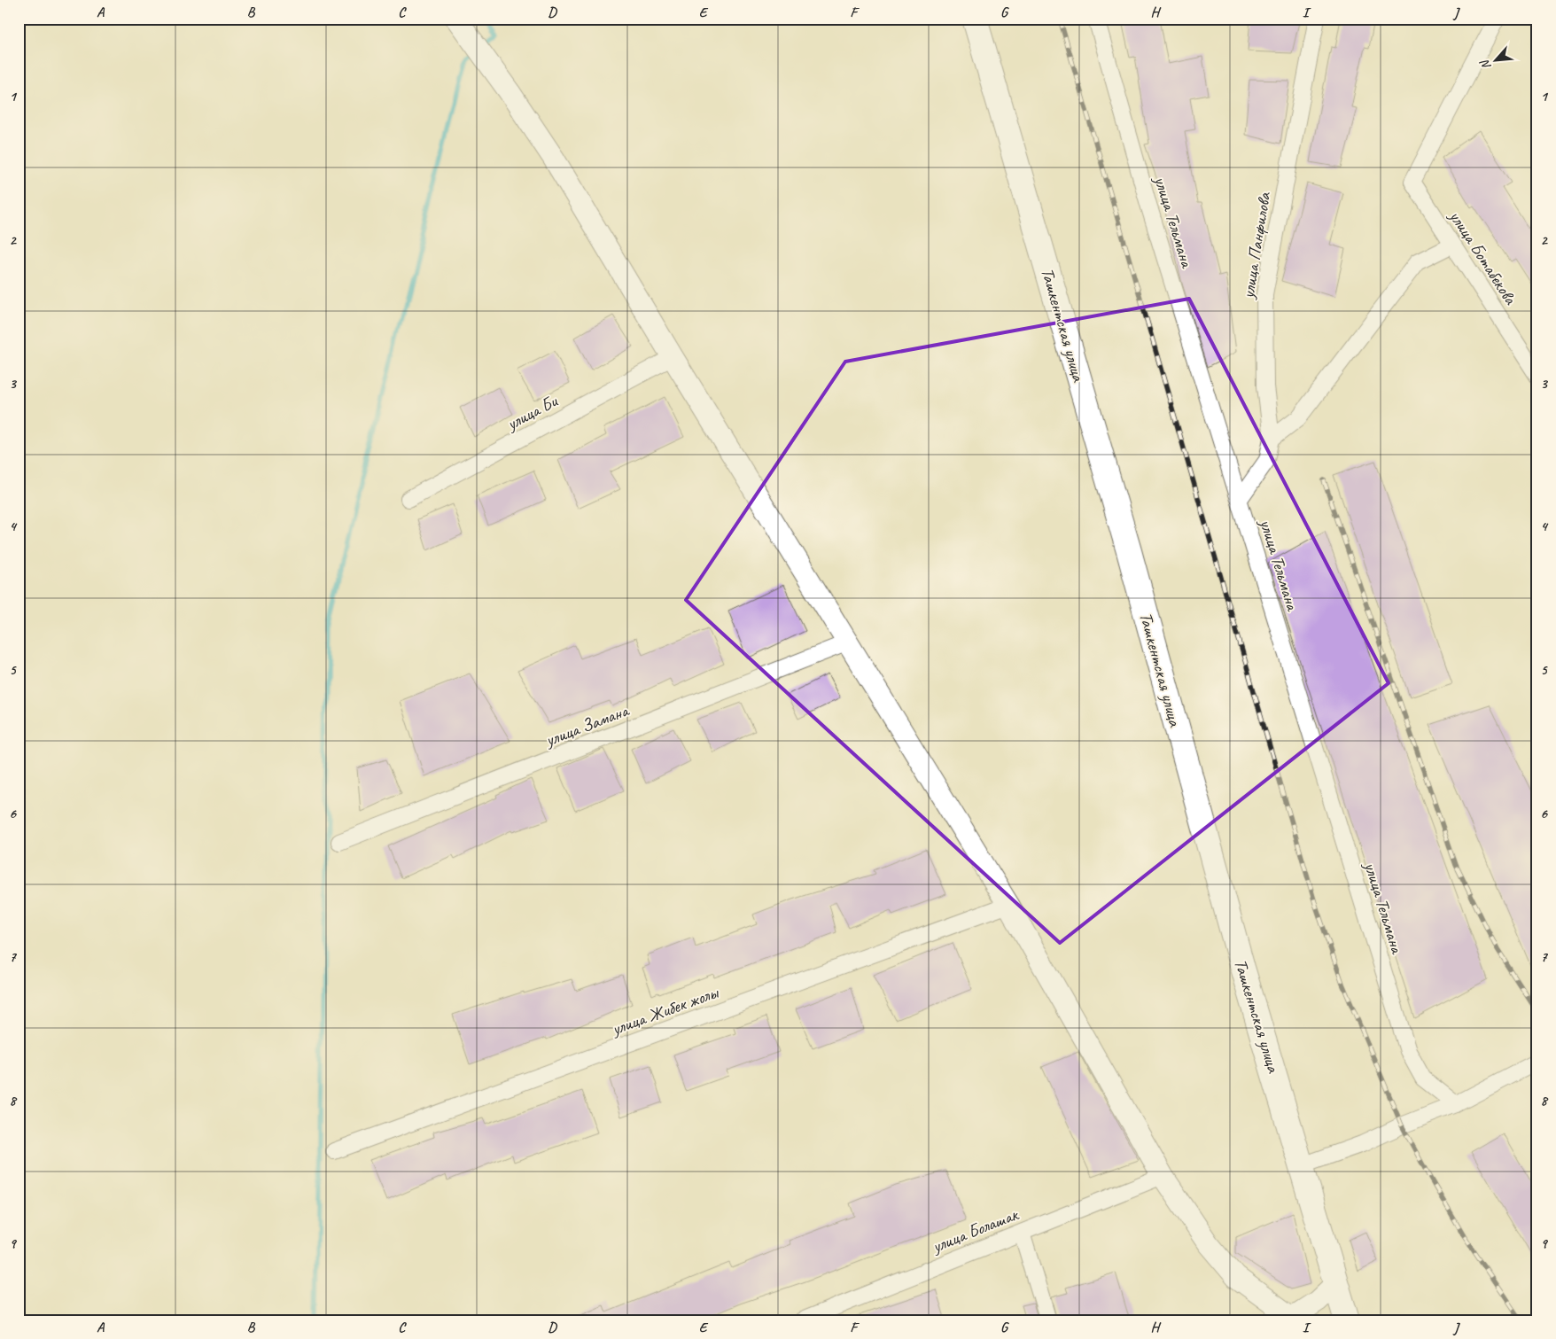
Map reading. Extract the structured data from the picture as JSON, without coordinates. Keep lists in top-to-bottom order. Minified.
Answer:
{"streets":{"main road":["Ташкентская улица"],"street":["улица Тельмана","улица Панфилова","улица Ботабекова","улица Би","улица Замана","улица Жибек жолы","улица Болашак"]},"crossings":[["улица Тельмана","улица Панфилова"]],"north":"bottom left","grid":{"columns":["A","B","C","D","E","F","G","H","I","J"],"rows":["1","2","3","4","5","6","7","8","9"]}}
